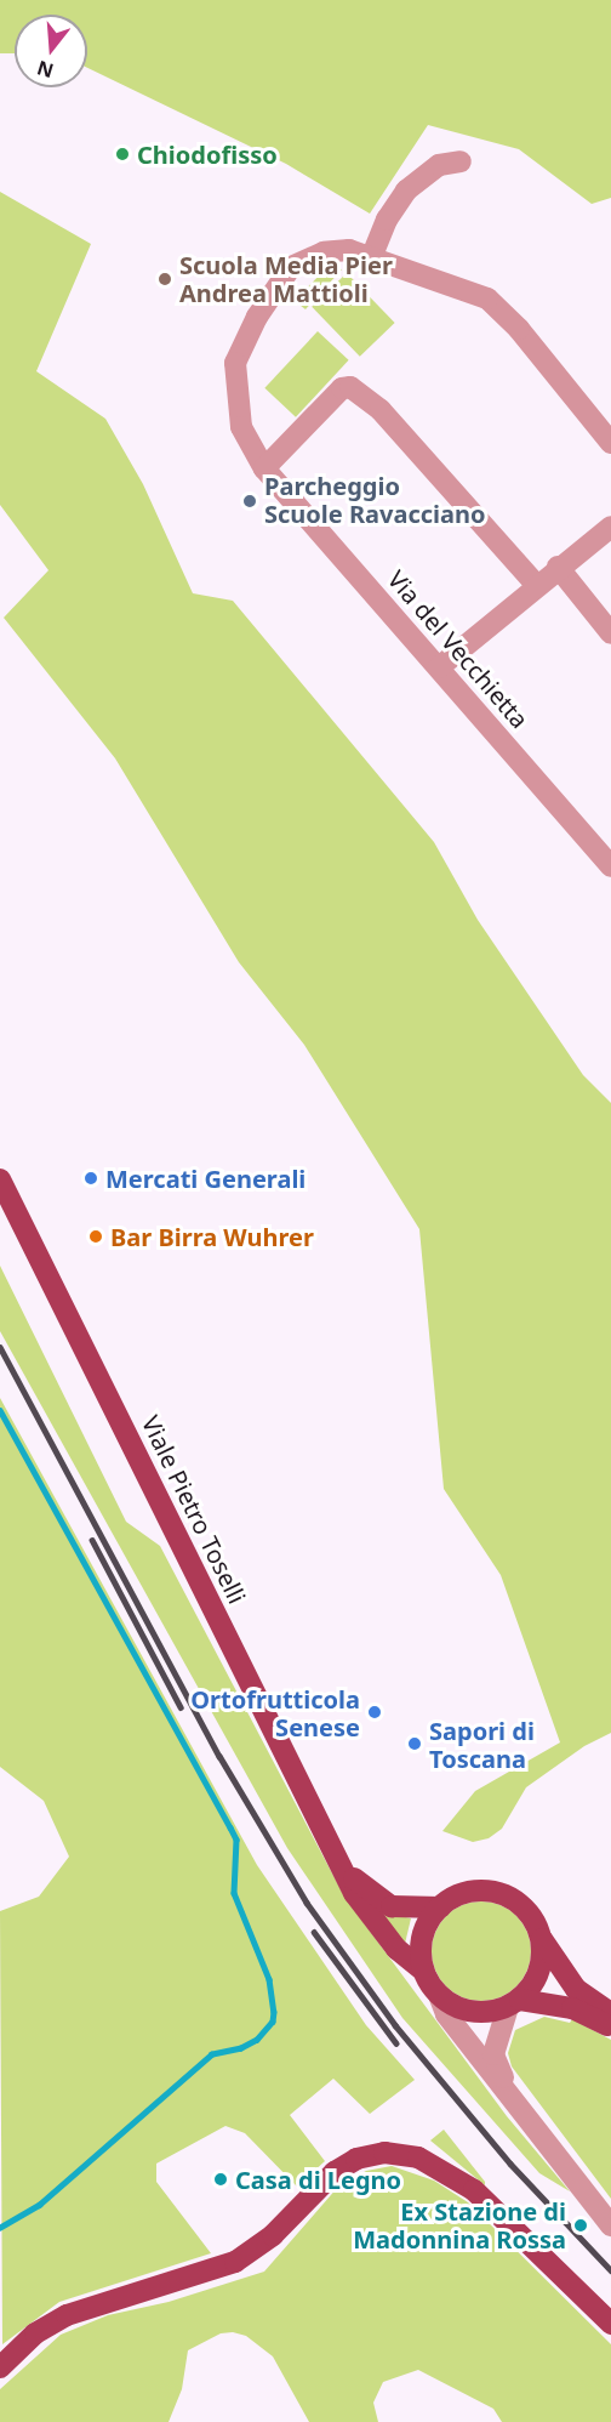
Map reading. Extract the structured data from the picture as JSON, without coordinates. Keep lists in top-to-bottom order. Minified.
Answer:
{"streets":{"main road":["Viale Pietro Toselli"],"street":["Via del Vecchietta"]},"places":["Chiodofisso","Scuola Media Pier Andrea Mattioli","Parcheggio Scuole Ravacciano","Mercati Generali","Bar Birra Wuhrer","Ortofrutticola Senese","Sapori di Toscana","Casa di Legno","Ex Stazione di Madonnina Rossa"],"north":"bottom"}
